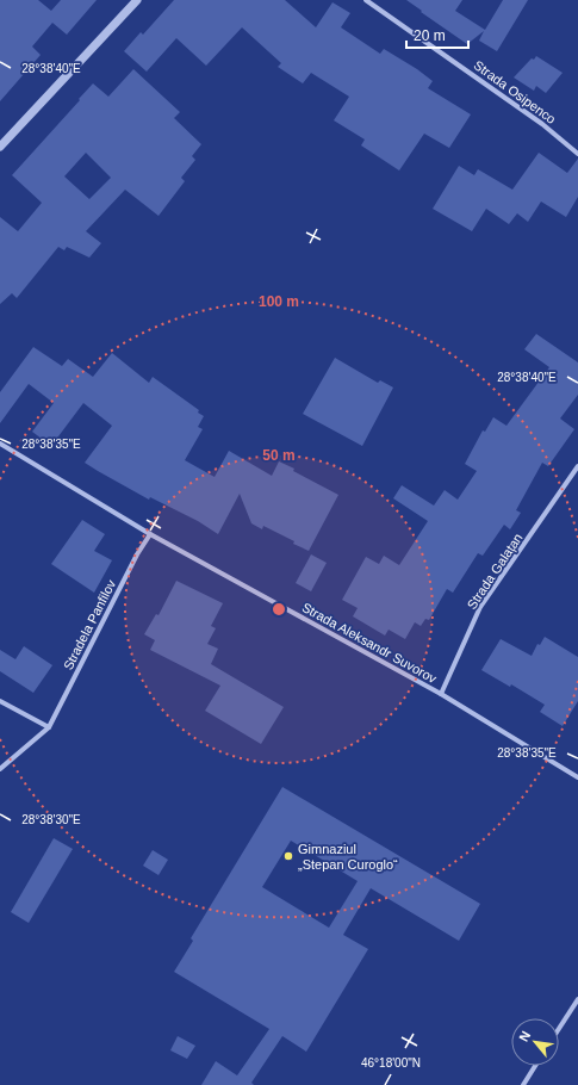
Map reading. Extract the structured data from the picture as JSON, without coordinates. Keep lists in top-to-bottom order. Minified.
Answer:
{"streets":{"street":["Strada Osipenco","Strada Galațan","Stradela Panfilov","Strada Aleksandr Suvorov"]},"crossings":[["Strada Galațan","Strada Aleksandr Suvorov"],["Stradela Panfilov","Strada Aleksandr Suvorov"]],"places":["Gimnaziul „Stepan Curoglo“"],"scale_bar":"20 m","north":"top left","coordinates":["28°38'40\"E","28°38'35\"E","28°38'30\"E","46°18'00\"N"],"rings":["100 m","50 m"]}
